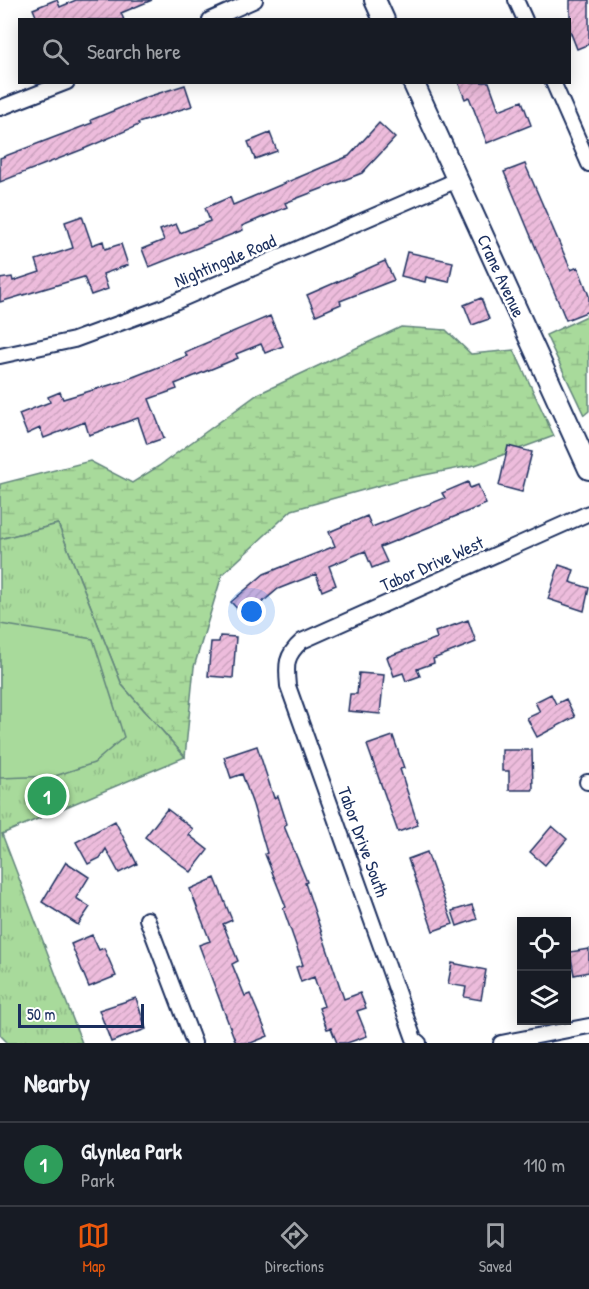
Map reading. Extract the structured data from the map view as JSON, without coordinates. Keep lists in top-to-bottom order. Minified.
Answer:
{"streets":{"street":["Nightingale Road","Crane Avenue","Tabor Drive West","Tabor Drive South"]},"crossings":[["Nightingale Road","Crane Avenue"],["Tabor Drive West","Tabor Drive South"]],"scale_bar":"50 m","page":{"search":"Search here","pins":"1","scale":"50 m","heading":"Nearby","list":[{"mark":"1","name":"Glynlea Park","note":"Park","value":"110 m"}],"nav":["Map","Directions","Saved"]}}
